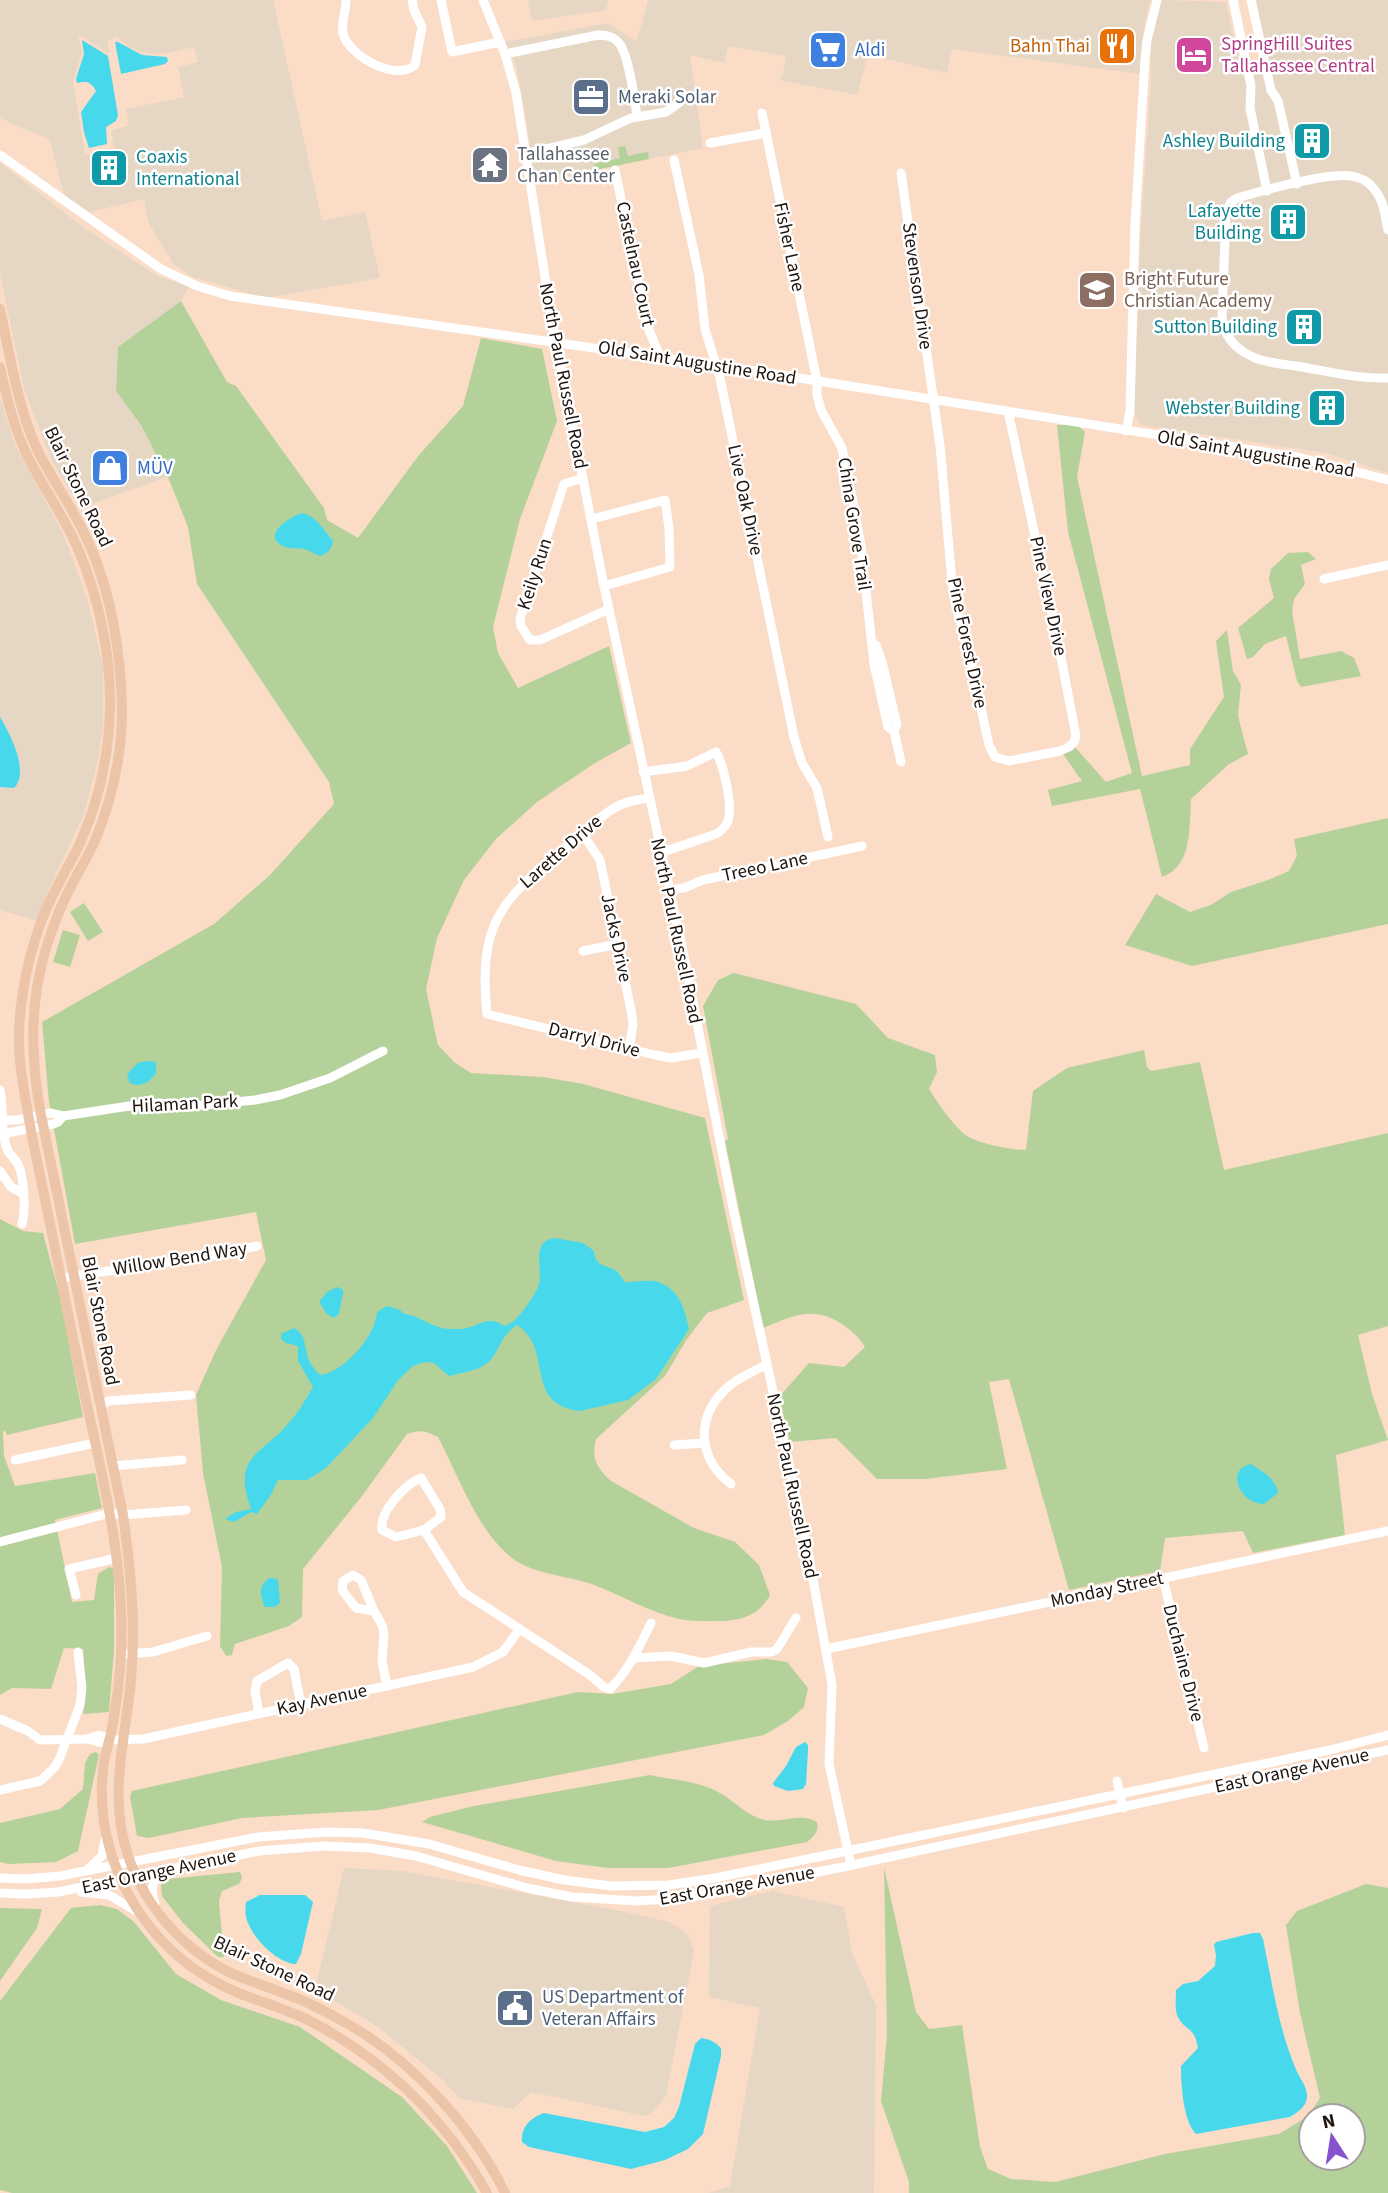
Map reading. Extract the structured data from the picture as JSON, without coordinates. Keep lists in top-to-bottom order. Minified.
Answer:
{"streets":{"main road":["Blair Stone Road"],"street":["Fisher Lane","Castelnau Court","Stevenson Drive","Old Saint Augustine Road","North Paul Russell Road","Live Oak Drive","China Grove Trail","Keily Run","Pine View Drive","Pine Forest Drive","Larette Drive","Treeo Lane","Jacks Drive","Darryl Drive","Hilaman Park","Willow Bend Way","Monday Street","Duchaine Drive","Kay Avenue","East Orange Avenue"]},"crossings":[["Fisher Lane","Old Saint Augustine Road"],["Fisher Lane","China Grove Trail"],["Castelnau Court","Old Saint Augustine Road"],["Stevenson Drive","Old Saint Augustine Road"],["Stevenson Drive","Pine Forest Drive"],["Old Saint Augustine Road","North Paul Russell Road"],["Old Saint Augustine Road","Live Oak Drive"],["Old Saint Augustine Road","China Grove Trail"],["Old Saint Augustine Road","Pine View Drive"],["Old Saint Augustine Road","Pine Forest Drive"],["North Paul Russell Road","Keily Run"],["North Paul Russell Road","Larette Drive"],["North Paul Russell Road","Treeo Lane"],["North Paul Russell Road","Darryl Drive"],["North Paul Russell Road","Monday Street"],["North Paul Russell Road","East Orange Avenue"],["Blair Stone Road","Hilaman Park"],["Blair Stone Road","Willow Bend Way"],["Blair Stone Road","Kay Avenue"],["Blair Stone Road","East Orange Avenue"],["Pine View Drive","Pine Forest Drive"],["Larette Drive","Jacks Drive"],["Larette Drive","Darryl Drive"],["Jacks Drive","Darryl Drive"],["Monday Street","Duchaine Drive"]],"places":{"restaurant":["Bahn Thai"],"supermarket":["Aldi"],"hotel":["SpringHill Suites Tallahassee Central"],"office":["Meraki Solar"],"building":["Ashley Building","Coaxis International","Lafayette Building","Sutton Building","Webster Building"],"temple":["Tallahassee Chan Center"],"school or university":["Bright Future Christian Academy"],"shop":["MÜV"],"public building":["US Department of Veteran Affairs"]},"north":"top"}
